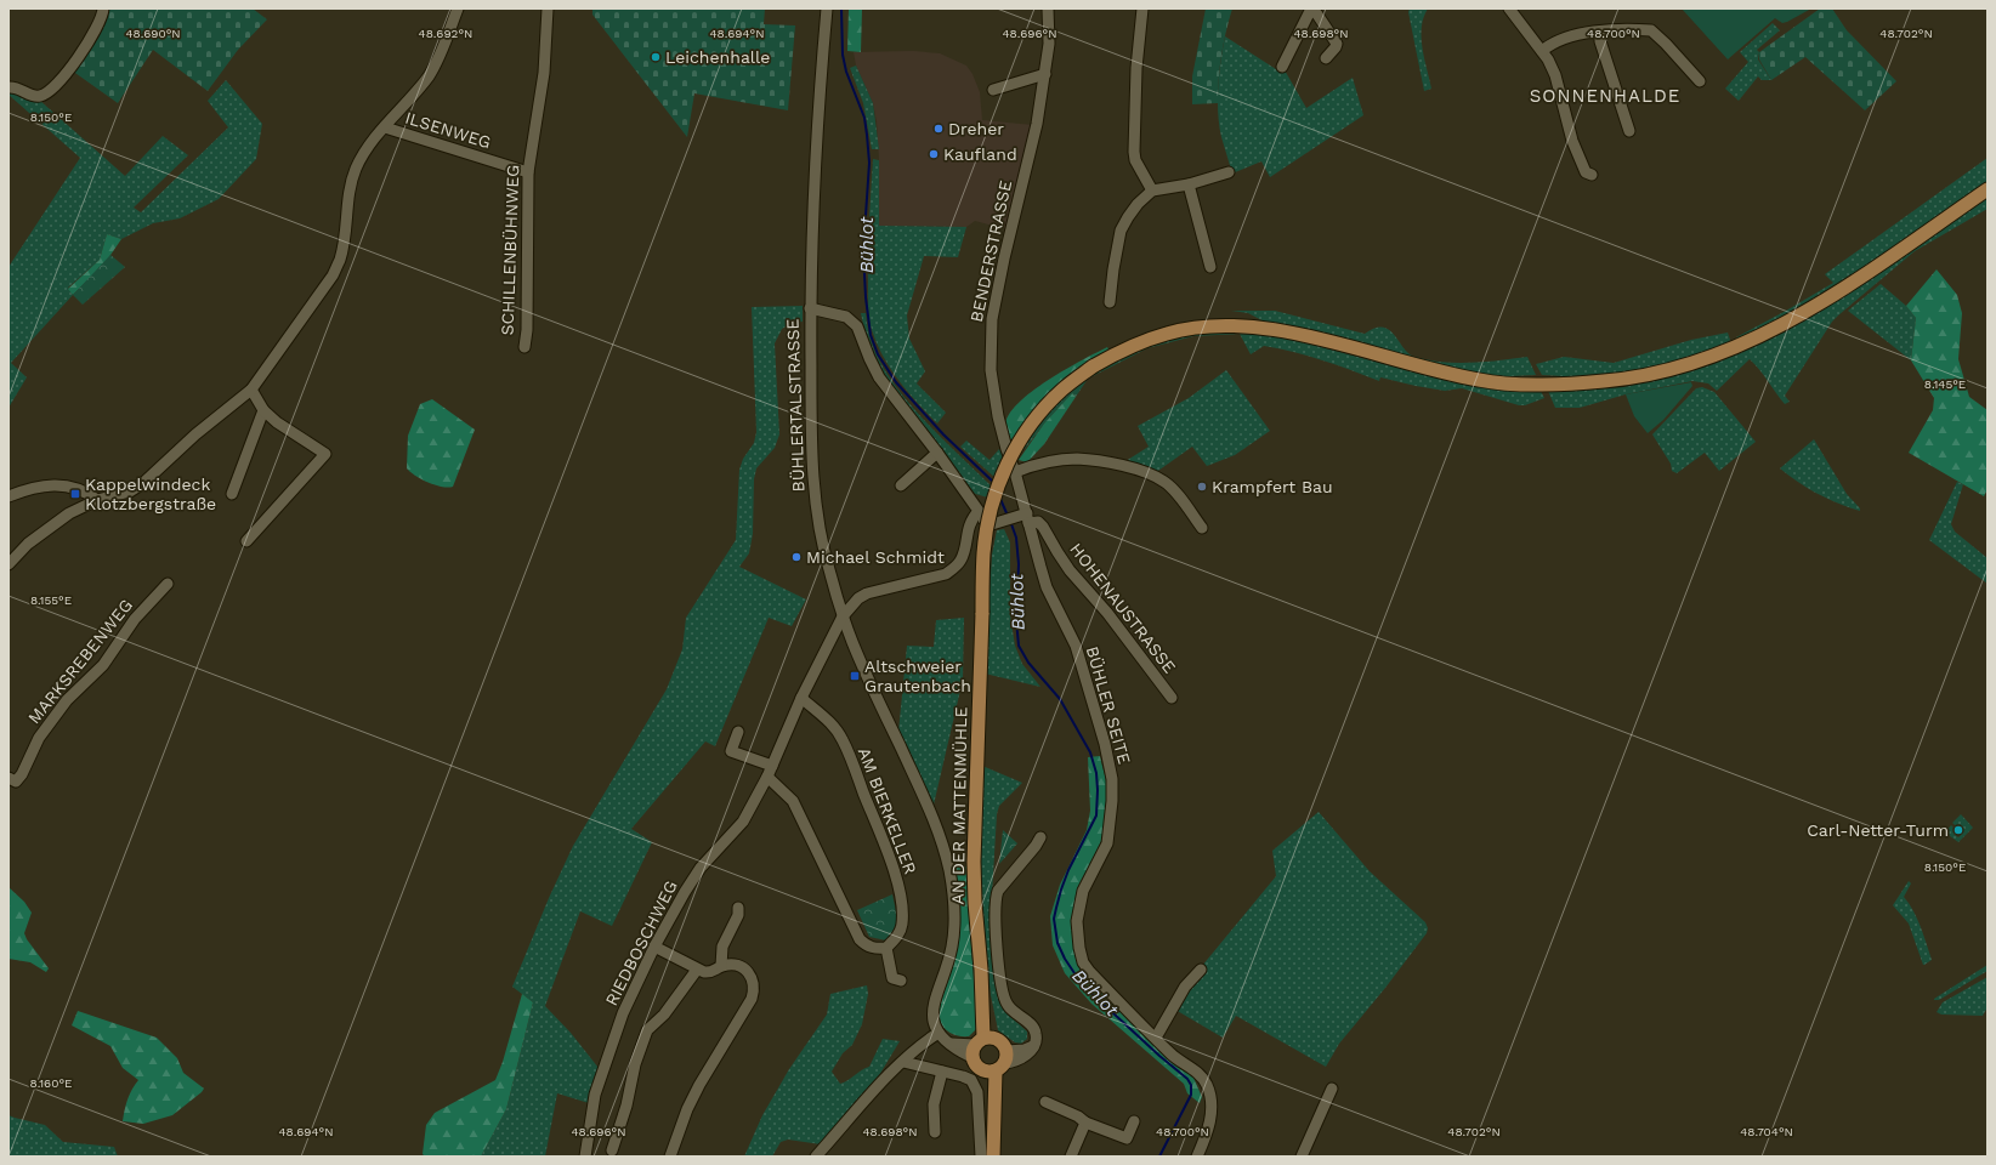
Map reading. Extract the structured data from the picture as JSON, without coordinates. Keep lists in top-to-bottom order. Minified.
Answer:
{"streets":{"main road":["AN DER MATTENMÜHLE"],"street":["ILSENWEG","SCHILLENBÜHNWEG","BENDERSTRASSE","BÜHLERTALSTRASSE","HOHENAUSTRASSE","MARKSREBENWEG","BÜHLER SEITE","AM BIERKELLER","RIEDBOSCHWEG"]},"crossings":[["ILSENWEG","SCHILLENBÜHNWEG"],["BENDERSTRASSE","BÜHLER SEITE"],["BÜHLERTALSTRASSE","RIEDBOSCHWEG"],["HOHENAUSTRASSE","BÜHLER SEITE"],["AM BIERKELLER","RIEDBOSCHWEG"]],"districts":["SONNENHALDE"],"water":["Bühlot"],"places":{"other":["Leichenhalle","Dreher","Kaufland","Krampfert Bau","Michael Schmidt","Carl-Netter-Turm"],"transit":["Kappelwindeck Klotzbergstraße","Altschweier Grautenbach"]},"coordinates":["48.690°N","48.692°N","48.694°N","48.696°N","48.698°N","48.700°N","48.702°N","8.150°E","8.145°E","8.155°E","8.160°E","48.704°N"]}
